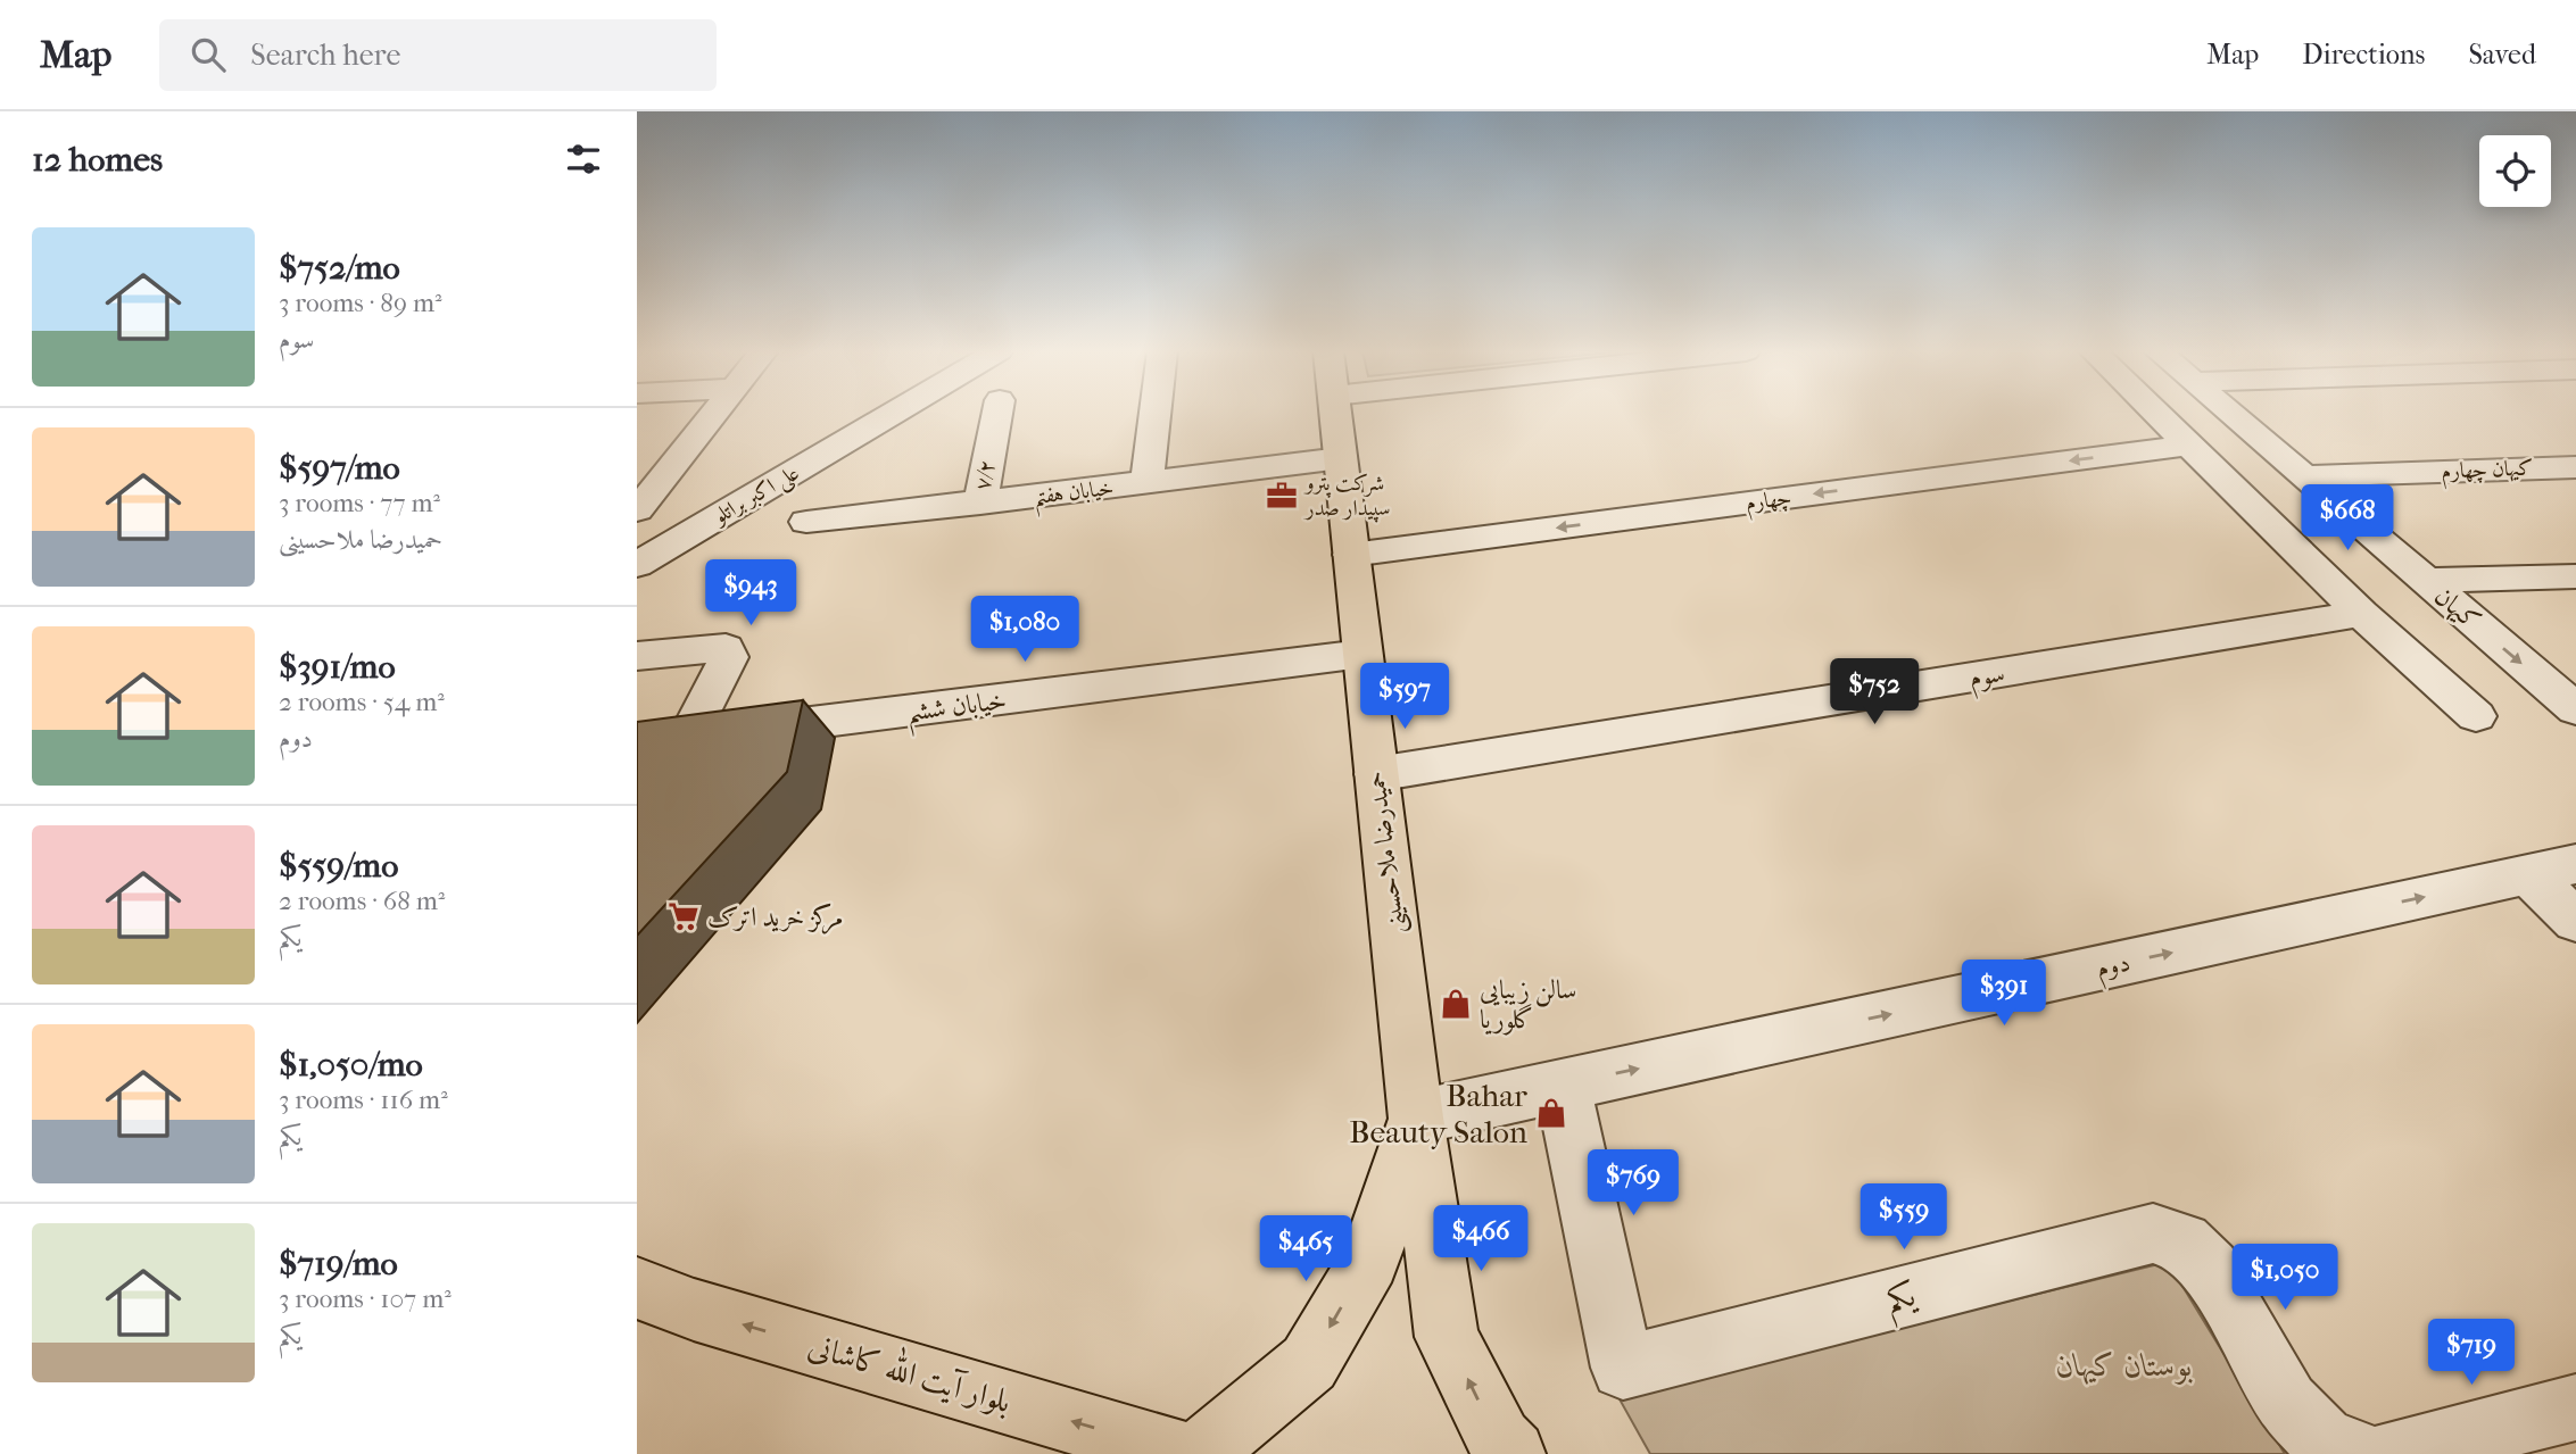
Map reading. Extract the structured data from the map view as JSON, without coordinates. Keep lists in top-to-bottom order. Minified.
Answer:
{"streets":{"main road":["حمیدرضا ملاحسینی","بلوار آیت الله کاشانی"],"street":["کیهان چهارم","۷/۲","خیابان هفتم","علی اکبر براتلو","چهارم","کیهان","سوم","خیابان ششم","دوم","یکم"]},"crossings":[["کیهان چهارم","کیهان"],["۷/۲","خیابان هفتم"],["خیابان هفتم","حمیدرضا ملاحسینی"],["چهارم","حمیدرضا ملاحسینی"],["سوم","حمیدرضا ملاحسینی"],["خیابان ششم","حمیدرضا ملاحسینی"],["حمیدرضا ملاحسینی","دوم"],["دوم","یکم"]],"one_way":["چهارم","دوم","بلوار آیت الله کاشانی"],"parks":["بوستان کیهان"],"places":{"office":["شرکت پترو سپیدار صدر"],"supermarket":["مرکز خرید اترک"],"shop":["سالن زیبایی گلوريا","Bahar Beauty Salon"]},"page":{"header":"Map","search":"Search here","nav":["Map","Directions","Saved"],"heading":"12 homes","list":[{"name":"$752/mo","note":"3 rooms · 89 m² · سوم"},{"name":"$597/mo","note":"3 rooms · 77 m² · حمیدرضا ملاحسینی"},{"name":"$391/mo","note":"2 rooms · 54 m² · دوم"},{"name":"$559/mo","note":"2 rooms · 68 m² · یکم"},{"name":"$1,050/mo","note":"3 rooms · 116 m² · یکم"},{"name":"$719/mo","note":"3 rooms · 107 m² · یکم"}],"price":["$668","$943","$1,080","$752","$597","$391","$769","$559","$466","$465","$1,050","$719"]}}
